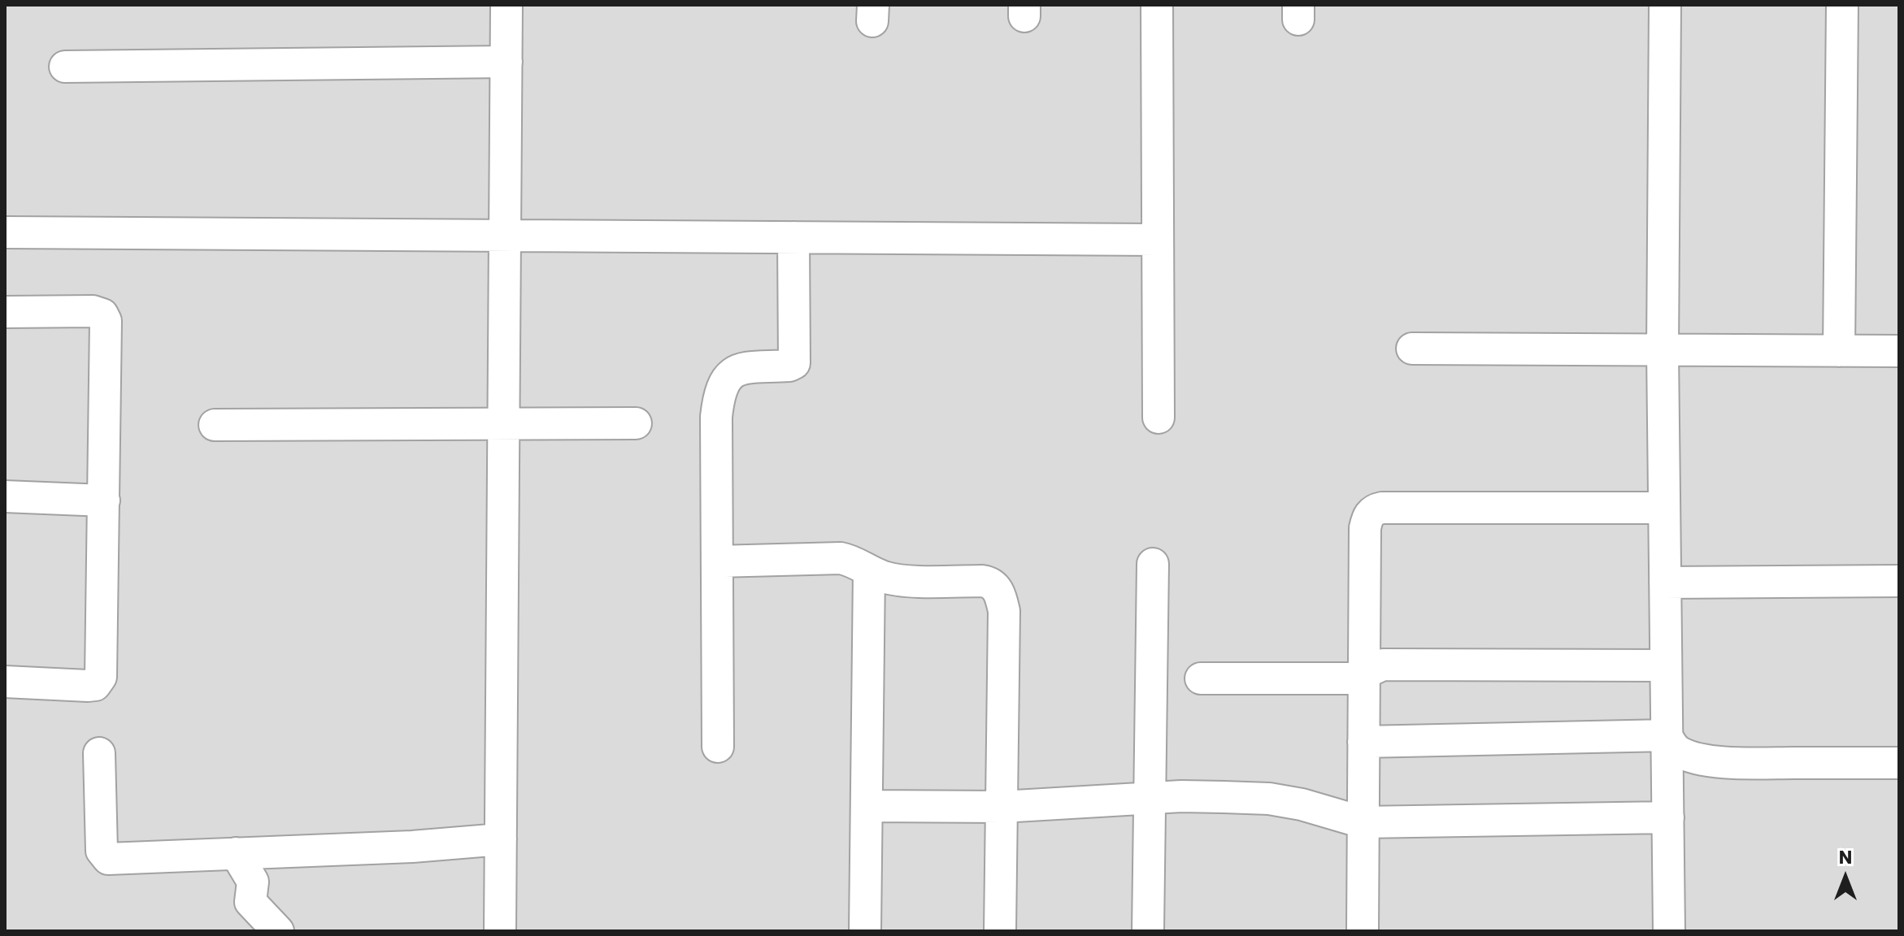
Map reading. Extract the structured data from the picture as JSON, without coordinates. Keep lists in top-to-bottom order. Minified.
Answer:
{"north":"top"}
